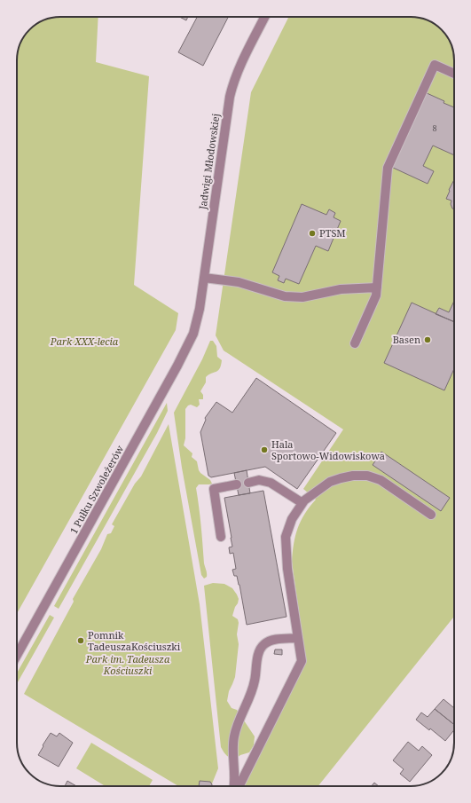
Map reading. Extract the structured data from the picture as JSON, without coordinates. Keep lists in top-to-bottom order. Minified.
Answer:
{"streets":{"street":["Jadwigi Młodowskiej","1 Pułku Szwoleżerów"]},"crossings":[["Jadwigi Młodowskiej","1 Pułku Szwoleżerów"]],"parks":["Park XXX-lecia","Park im. Tadeusza Kościuszki"],"places":["PTSM","Basen","Hala Sportowo-Widowiskowa","Pomnik TadeuszaKościuszki"],"house_numbers":["8"]}
